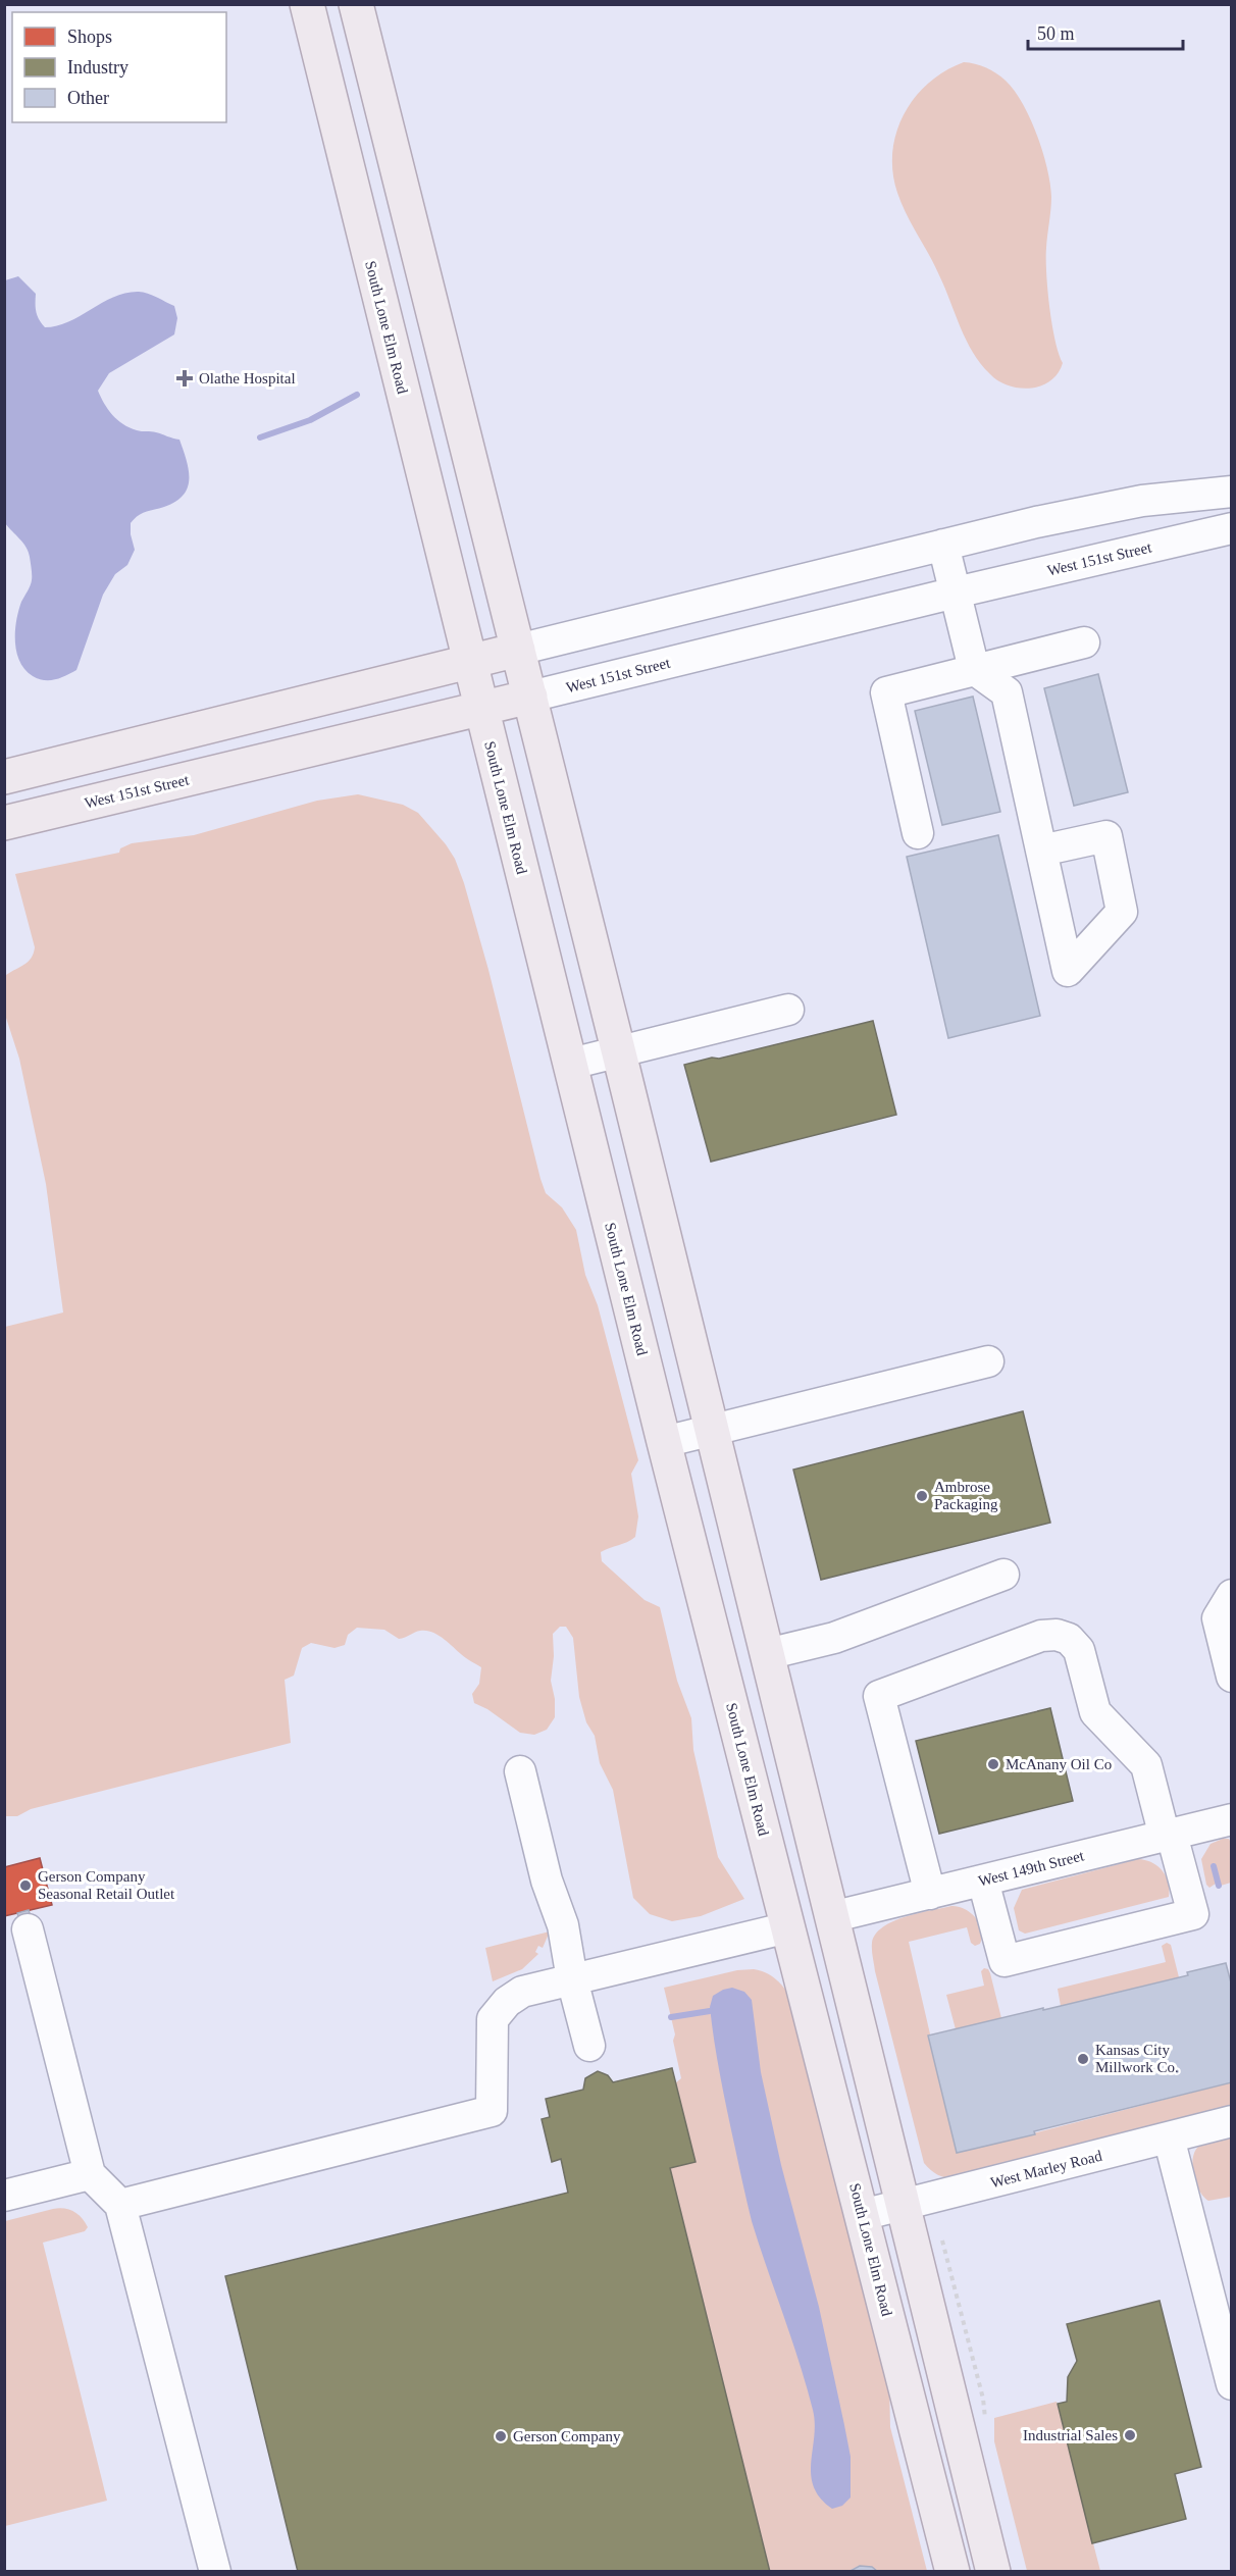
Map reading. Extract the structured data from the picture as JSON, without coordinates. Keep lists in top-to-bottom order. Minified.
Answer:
{"streets":{"main road":["South Lone Elm Road","West 151st Street"],"street":["West 149th Street","West Marley Road"]},"crossings":[["South Lone Elm Road","West 151st Street"],["South Lone Elm Road","West Marley Road"]],"places":{"health":["Olathe Hospital"],"other":["Ambrose Packaging","McAnany Oil Co","Gerson Company Seasonal Retail Outlet","Kansas City Millwork Co.","Industrial Sales","Gerson Company"]},"legend":["Shops","Industry","Other"],"scale_bar":"50 m"}
